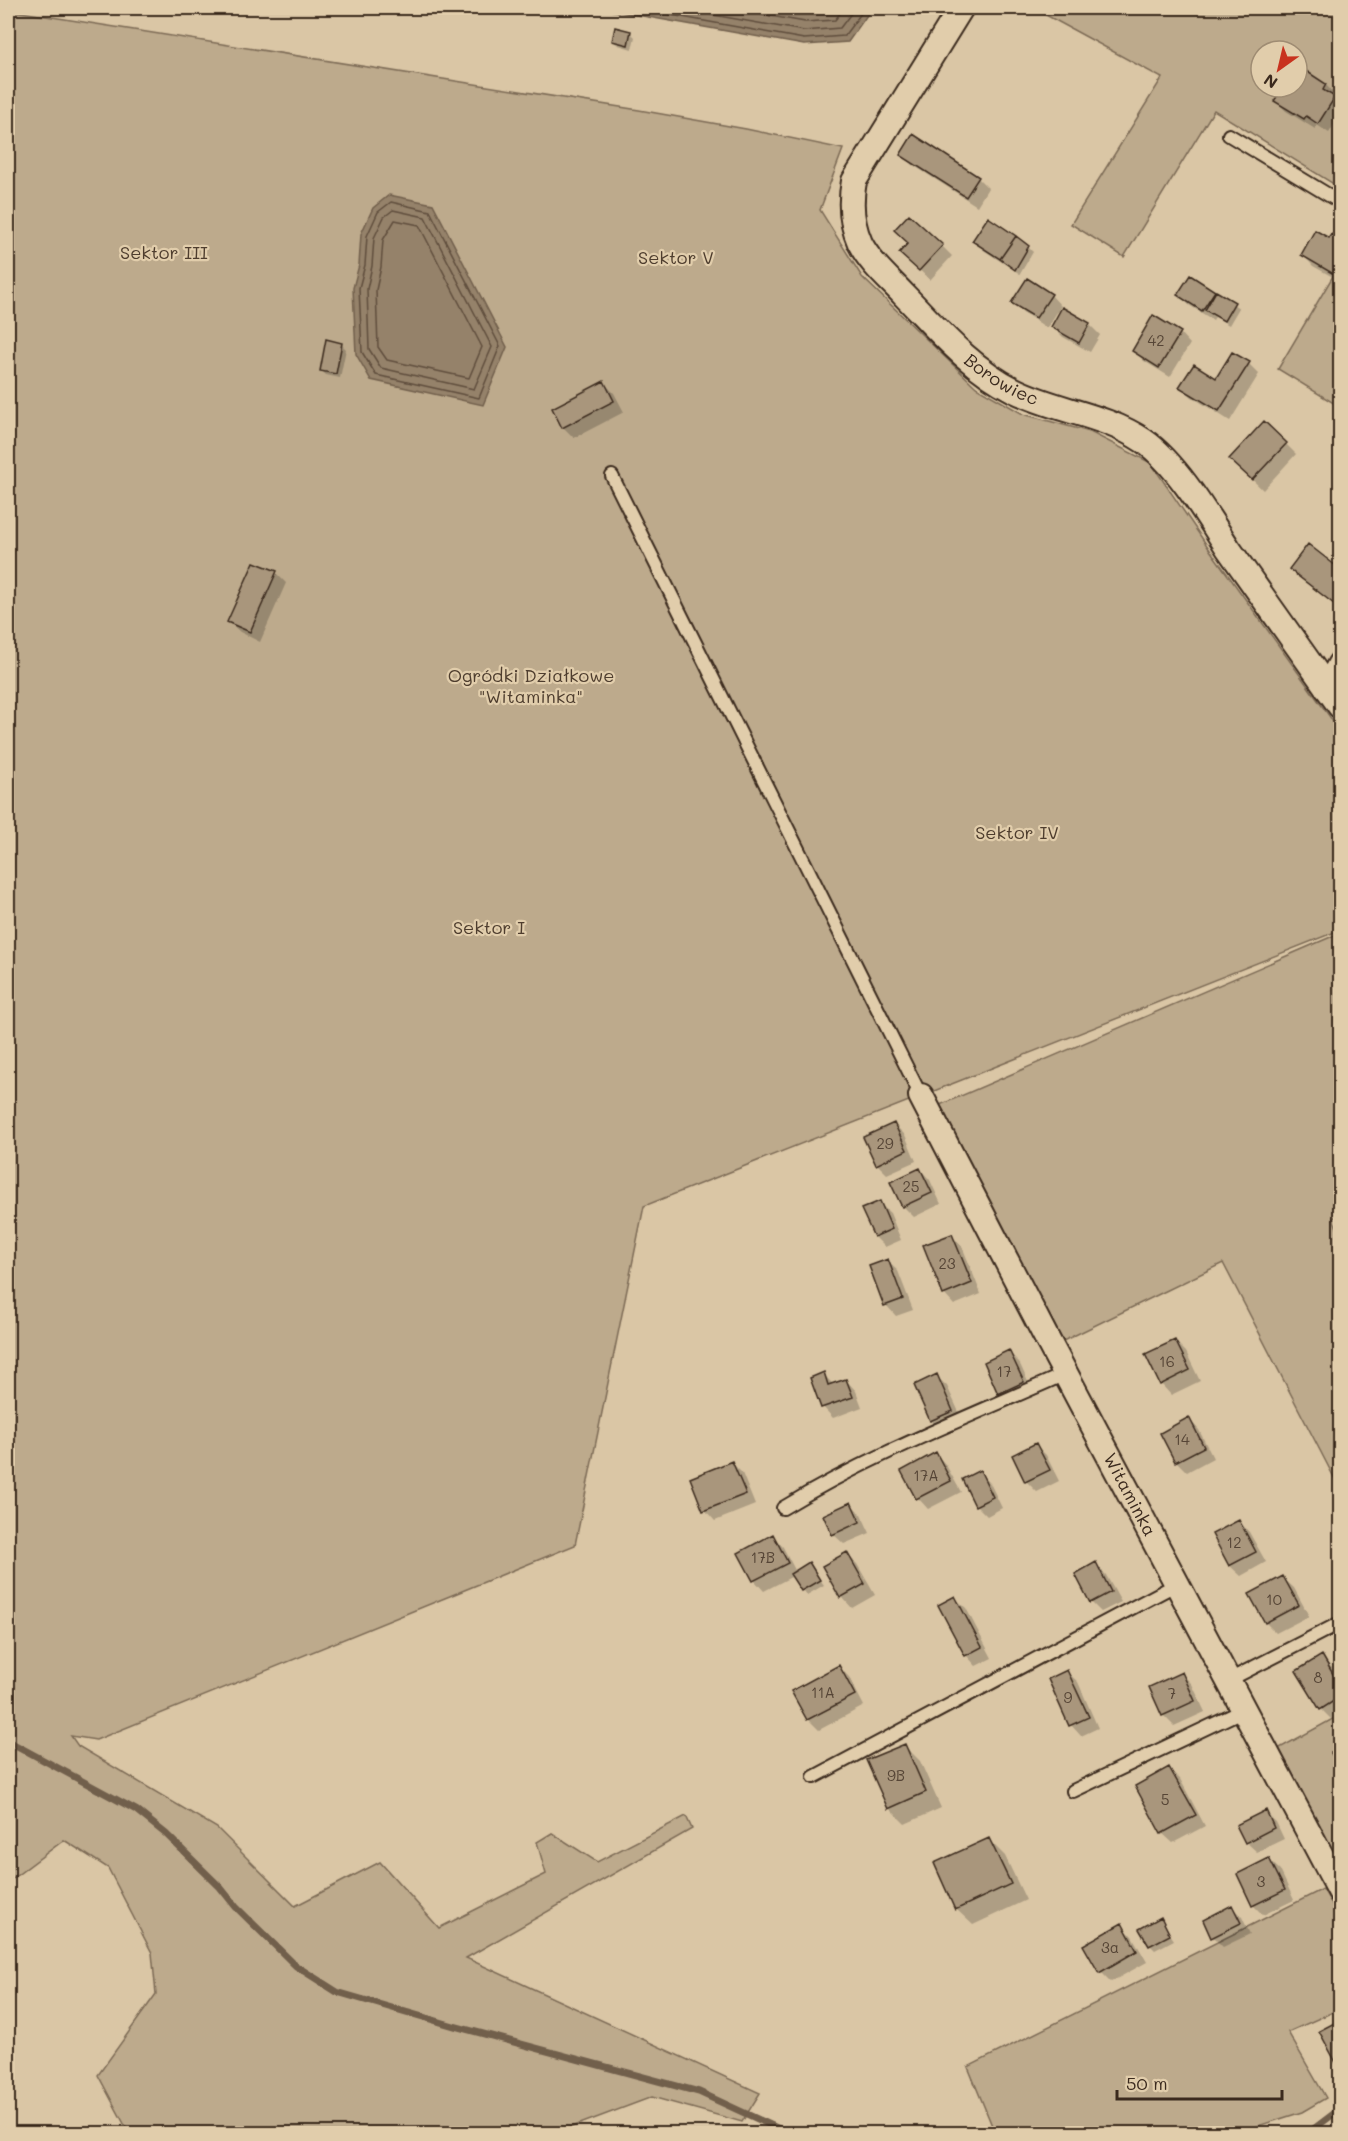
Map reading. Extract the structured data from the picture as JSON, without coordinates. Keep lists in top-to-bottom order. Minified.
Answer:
{"streets":{"street":["Borowiec","Witaminka"]},"parks":["Sektor III","Sektor V","Ogródki Działkowe \"Witaminka\"","Sektor IV","Sektor I"],"house_numbers":["42","29","25","23","16","17","14","17A","12","17B","10","8","11A","7","9","9B","5","3","3a"],"scale_bar":"50 m","north":"bottom left"}
